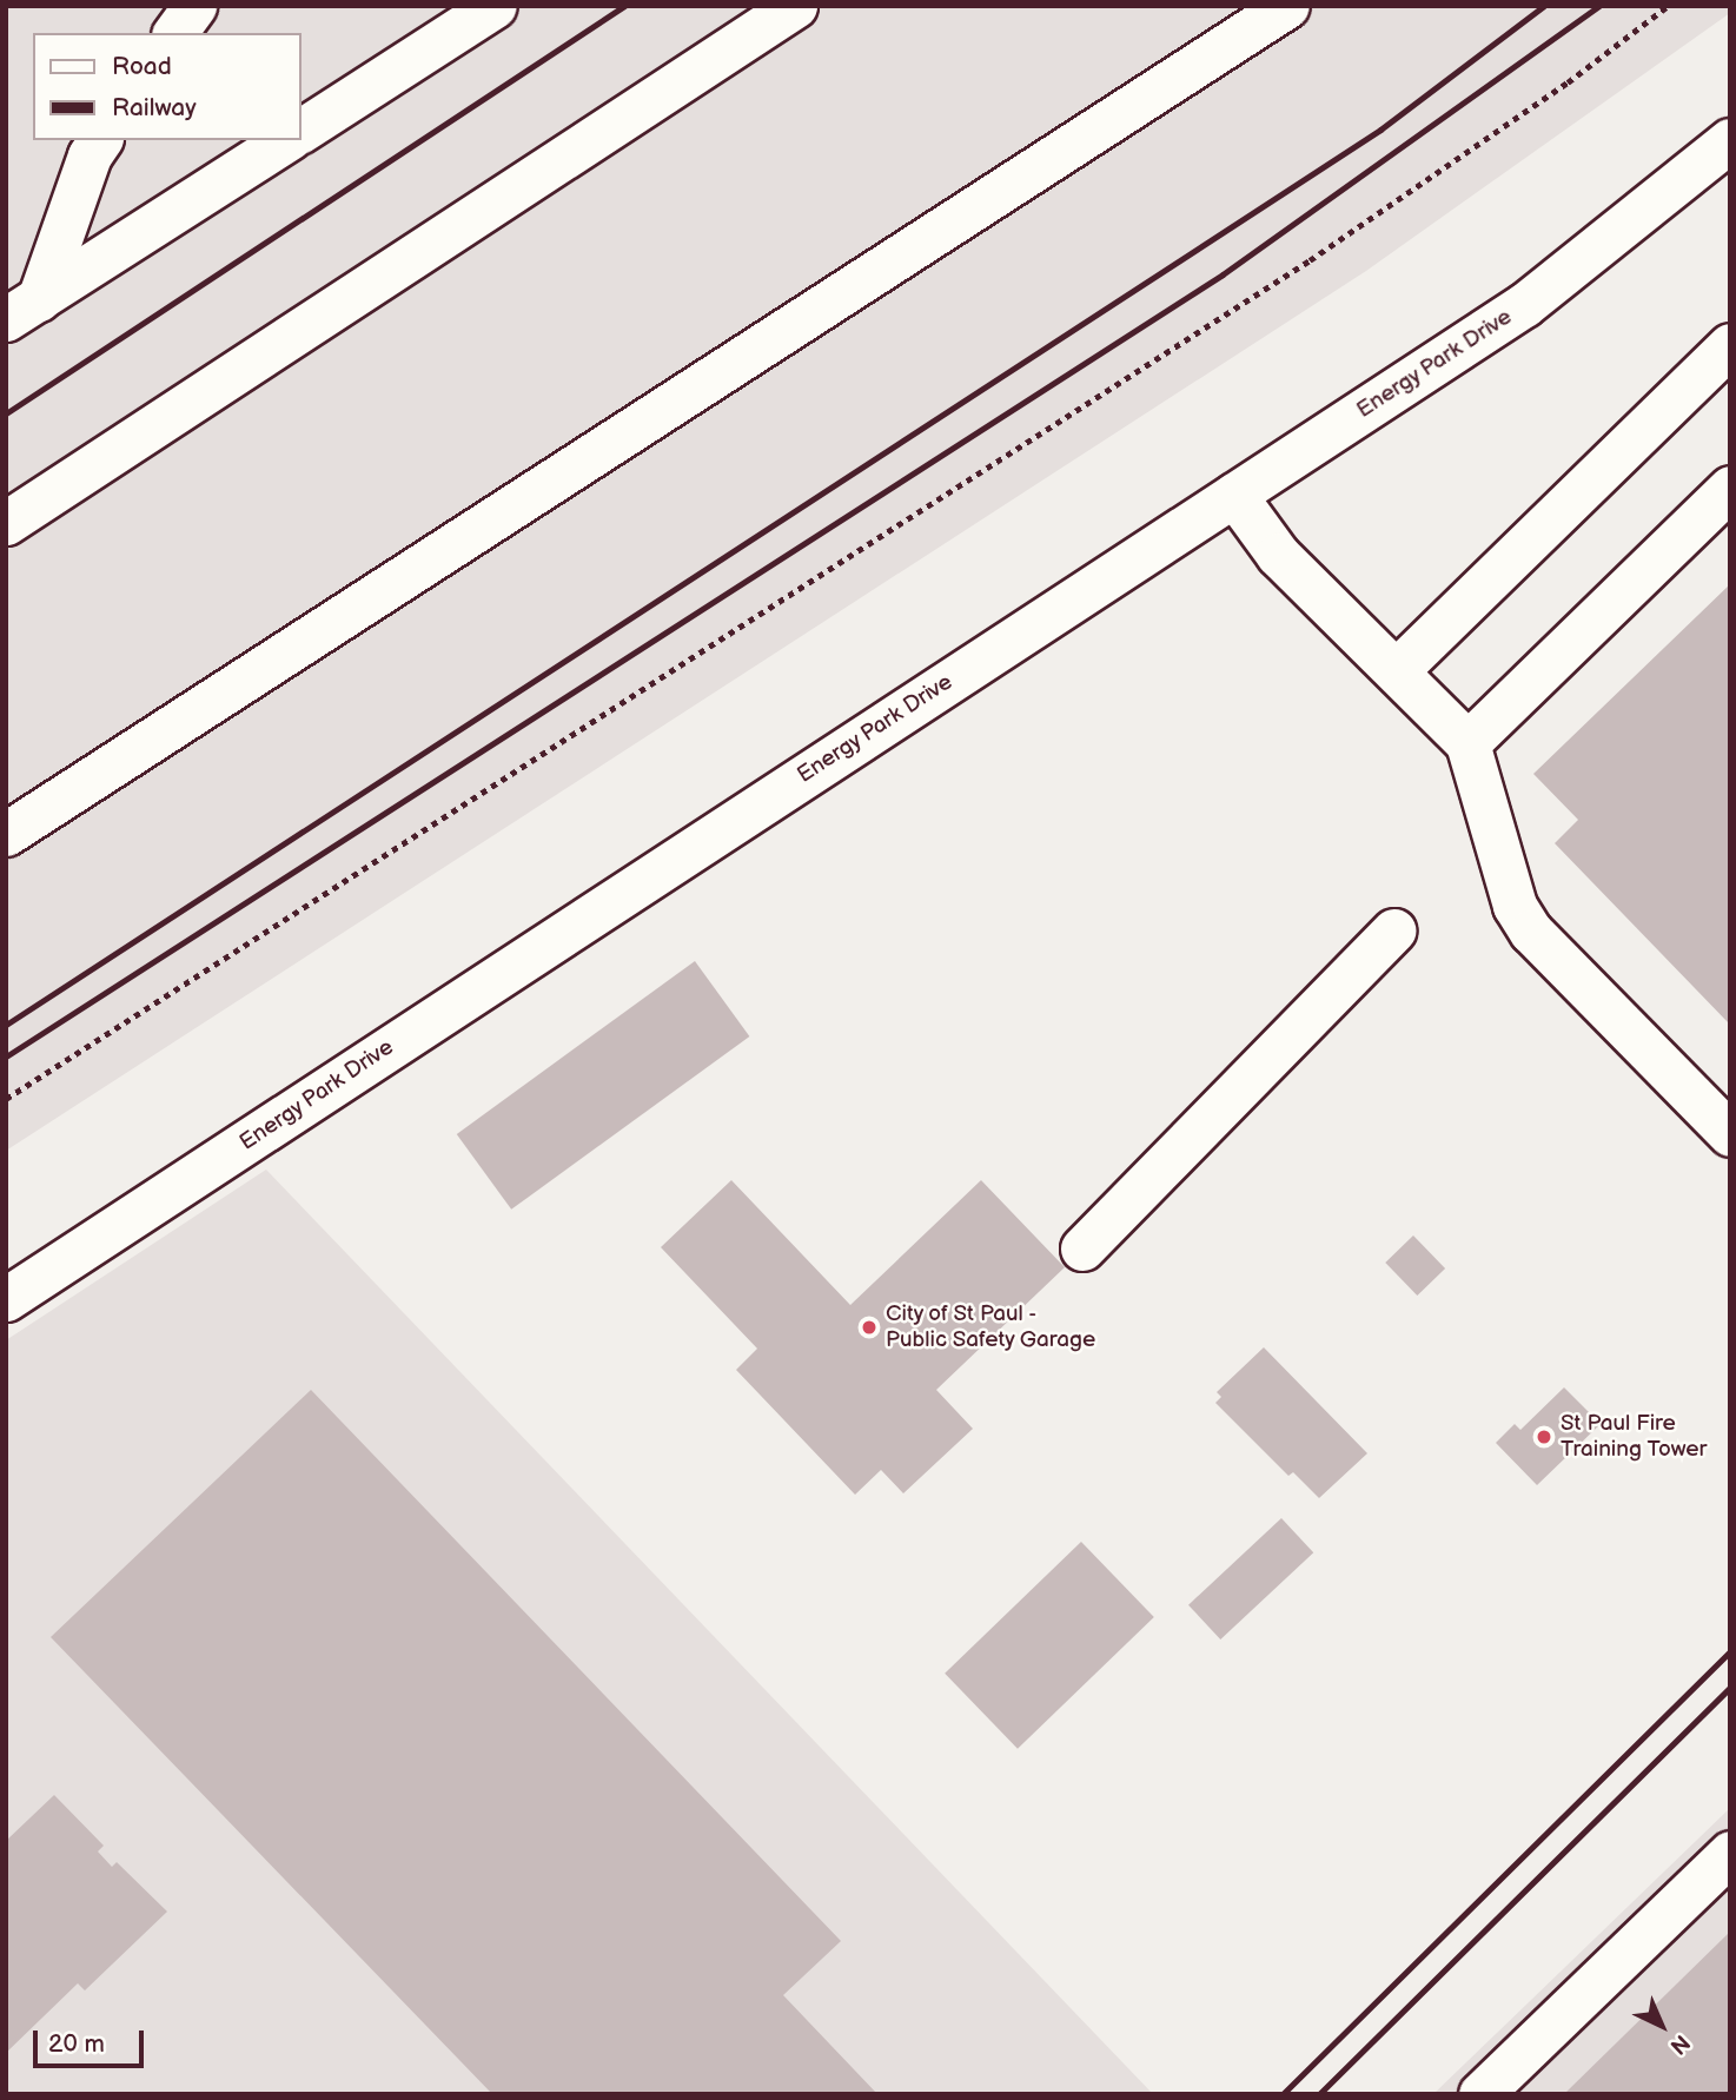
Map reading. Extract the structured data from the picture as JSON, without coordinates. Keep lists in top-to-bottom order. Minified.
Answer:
{"streets":{"street":["Energy Park Drive"]},"places":["City of St Paul - Public Safety Garage","St Paul Fire Training Tower"],"legend":["Road","Railway"],"scale_bar":"20 m","north":"bottom right"}
